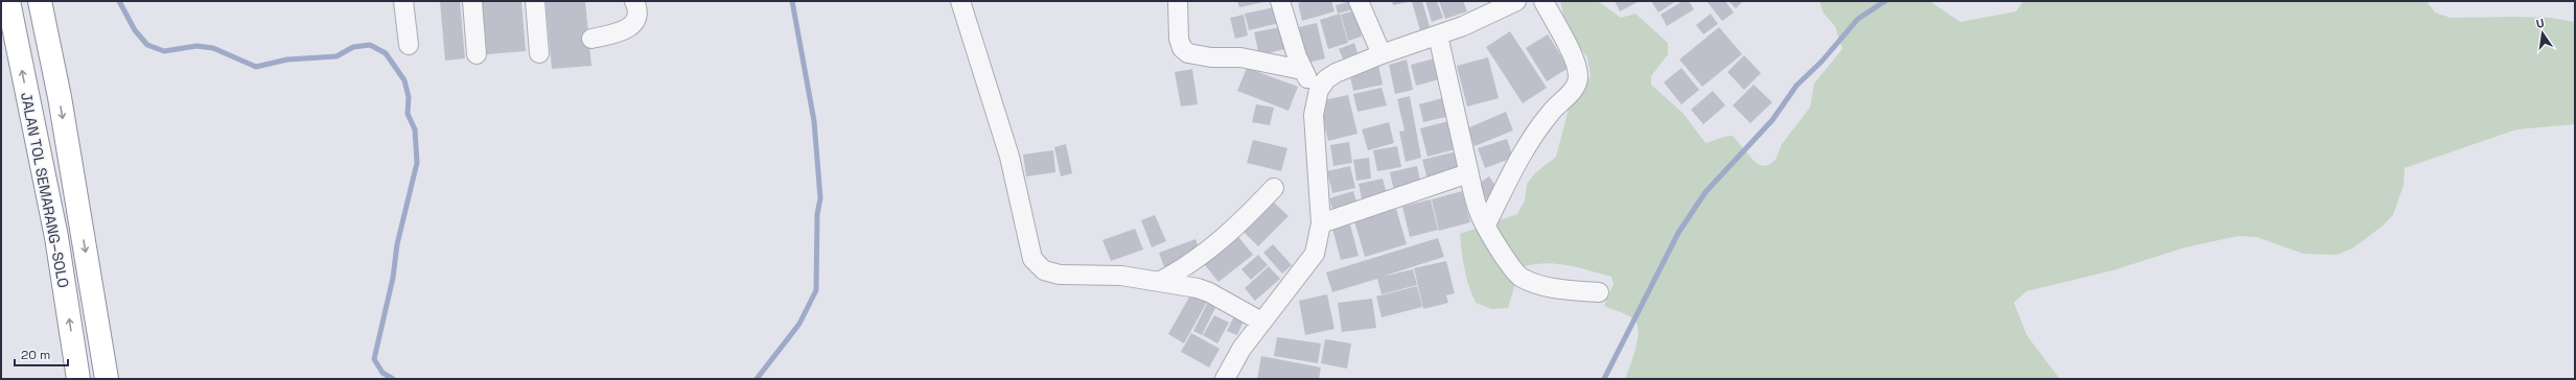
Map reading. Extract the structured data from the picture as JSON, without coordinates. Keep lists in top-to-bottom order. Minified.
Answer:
{"streets":{"highway":["JALAN TOL SEMARANG–SOLO"]},"scale_bar":"20 m","north":"top"}
